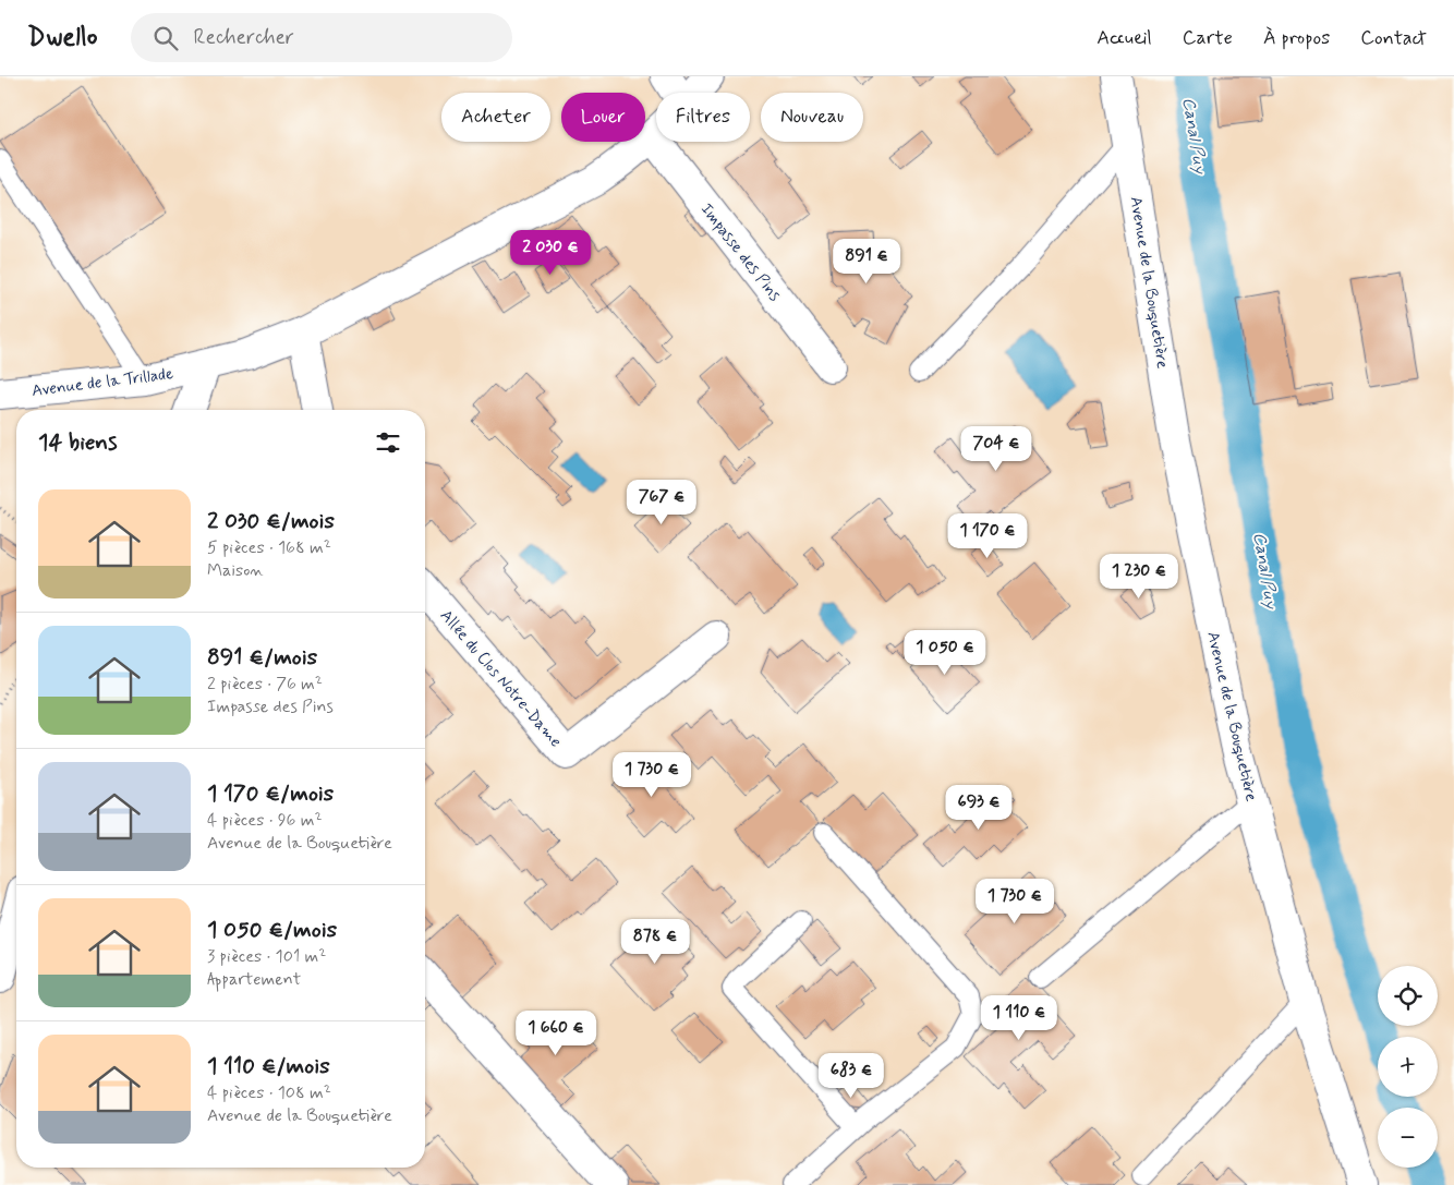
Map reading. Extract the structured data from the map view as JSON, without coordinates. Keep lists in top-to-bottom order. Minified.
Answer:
{"streets":{"street":["Impasse des Pins","Avenue de la Bouquetière","Avenue de la Trillade","Allée du Clos Notre-Dame"]},"crossings":[["Impasse des Pins","Avenue de la Trillade"]],"water":["Canal Puy"],"page":{"header":"Dwello","search":"Rechercher","nav":["Accueil","Carte","À propos","Contact"],"chip":["Acheter","Louer","Filtres","Nouveau"],"price":["2 030 €","891 €","704 €","767 €","1 170 €","1 230 €","1 050 €","1 730 €","693 €","1 730 €","878 €","1 110 €","1 660 €","683 €"],"heading":"14 biens","list":[{"name":"2 030 €/mois","note":"5 pièces · 168 m² · Maison"},{"name":"891 €/mois","note":"2 pièces · 76 m² · Impasse des Pins"},{"name":"1 170 €/mois","note":"4 pièces · 96 m² · Avenue de la Bouquetière"},{"name":"1 050 €/mois","note":"3 pièces · 101 m² · Appartement"},{"name":"1 110 €/mois","note":"4 pièces · 108 m² · Avenue de la Bouquetière"}],"map_buttons":["+","−"]}}
